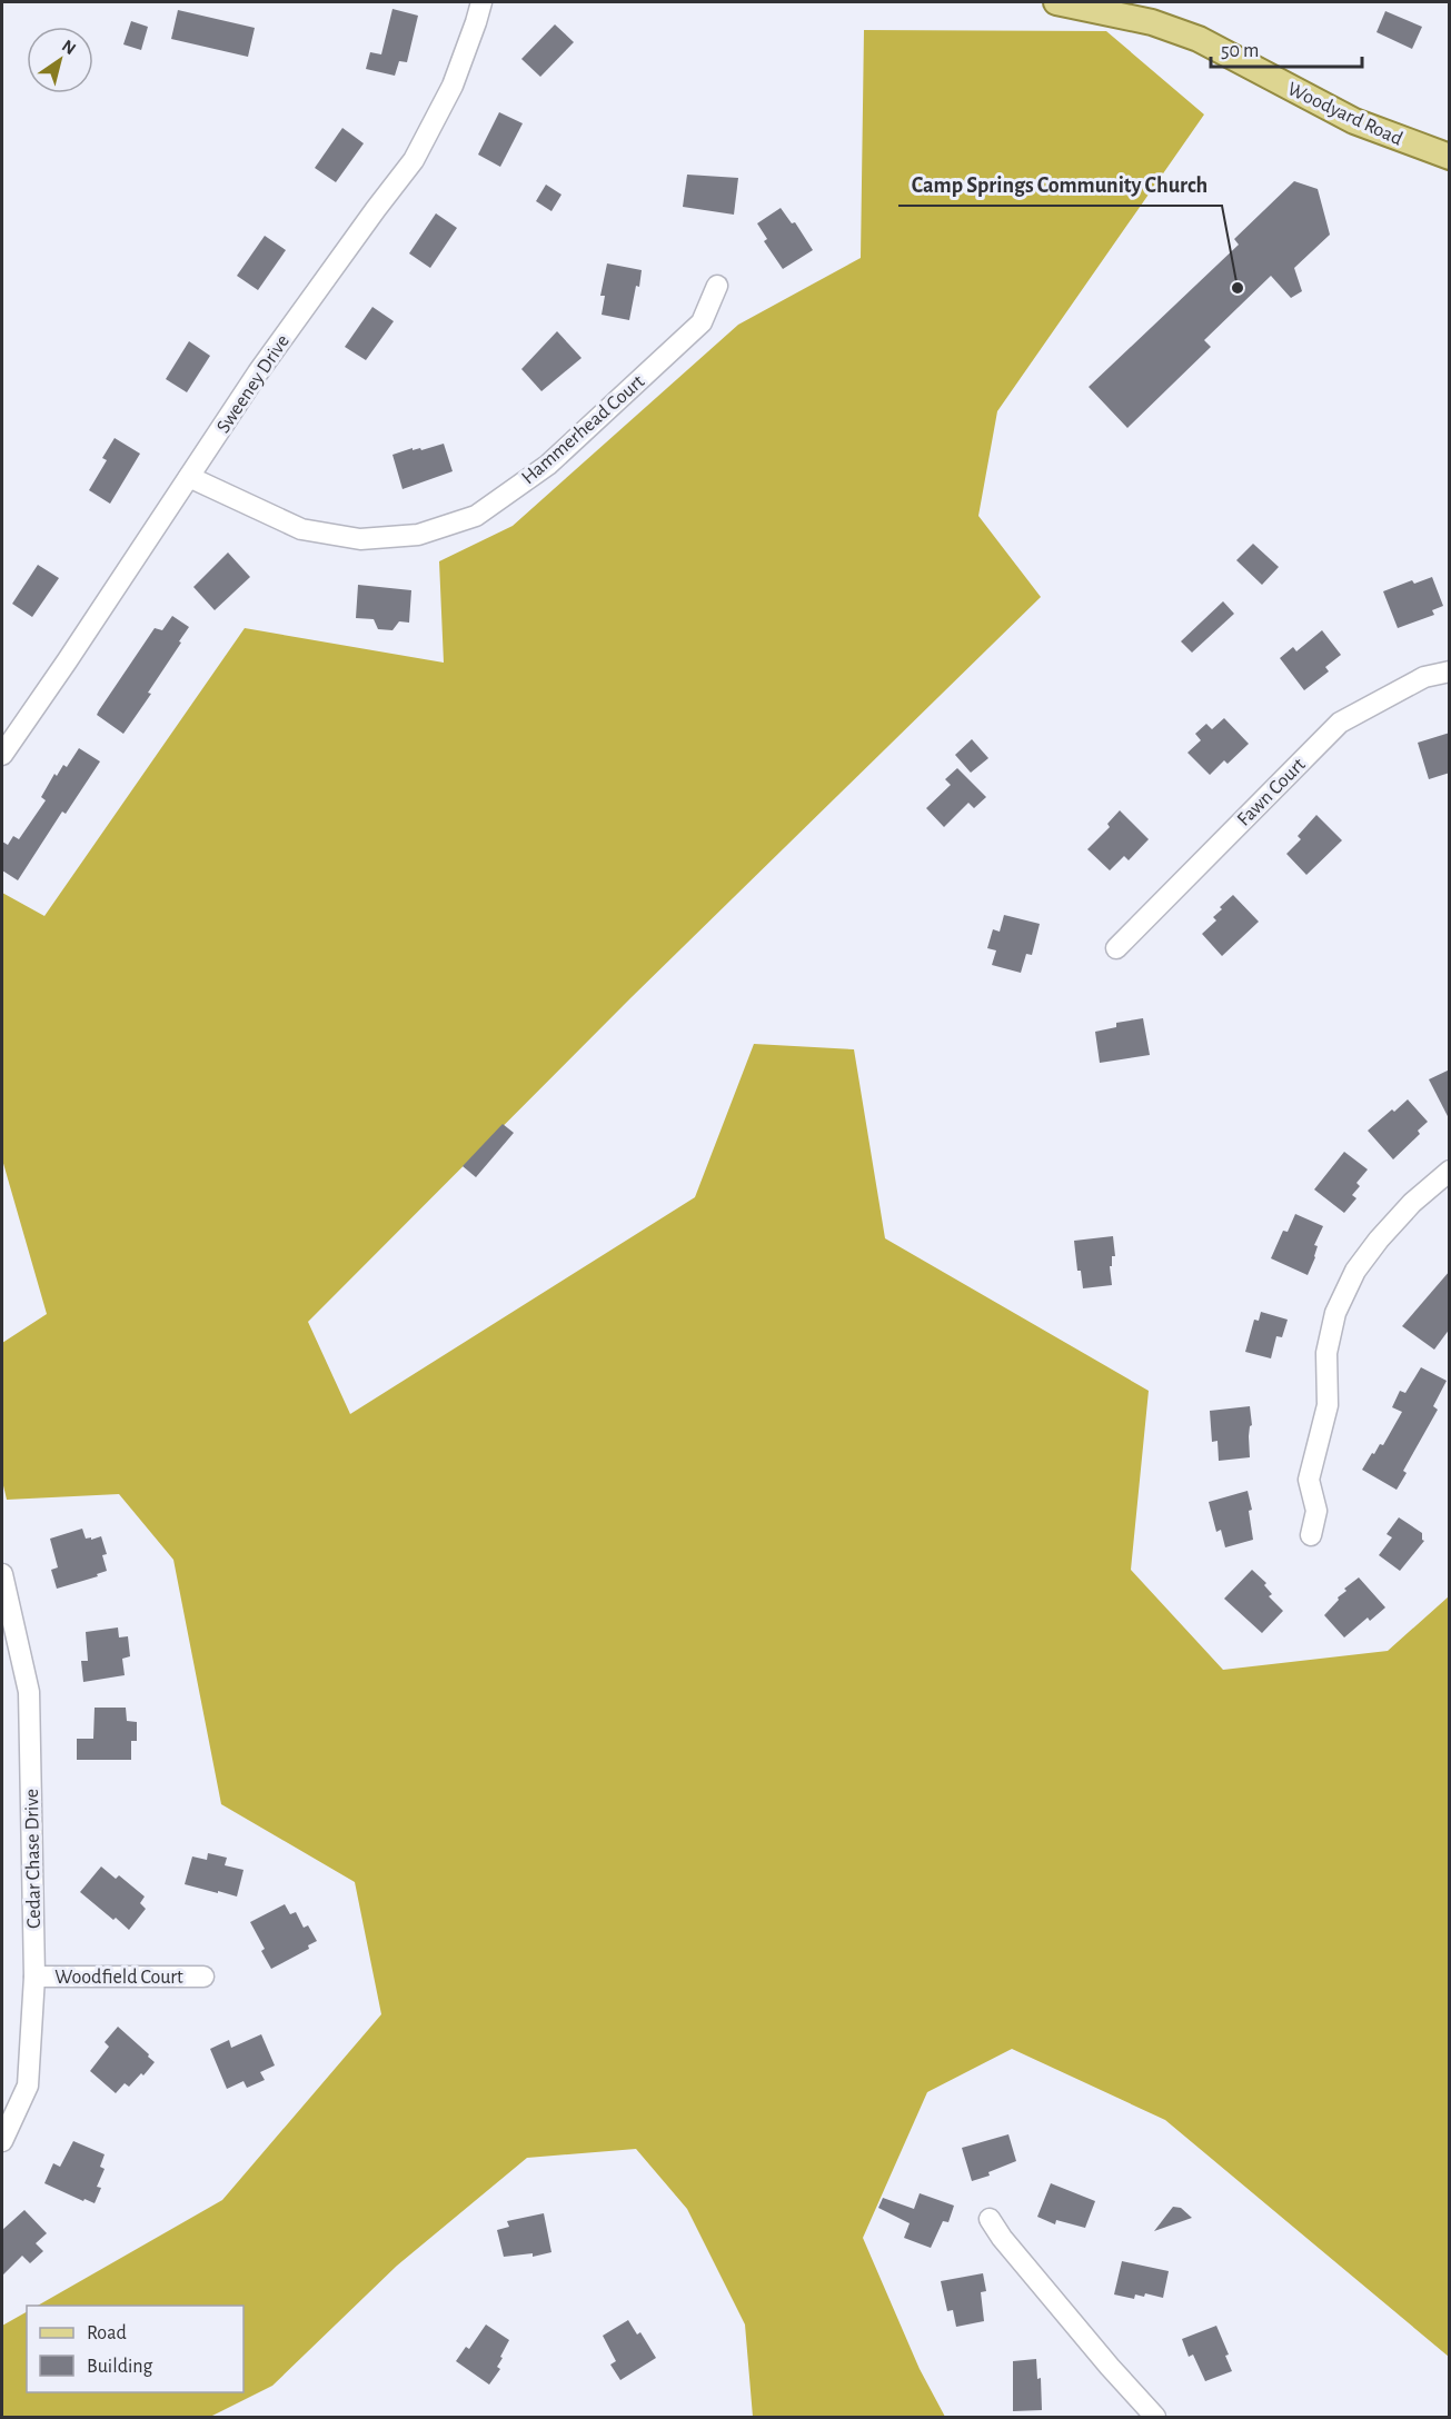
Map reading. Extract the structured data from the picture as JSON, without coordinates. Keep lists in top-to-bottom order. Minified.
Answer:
{"streets":{"main road":["Woodyard Road"],"street":["Sweeney Drive","Hammerhead Court","Fawn Court","Cedar Chase Drive","Woodfield Court"]},"crossings":[["Sweeney Drive","Hammerhead Court"],["Cedar Chase Drive","Woodfield Court"]],"places":["Camp Springs Community Church"],"legend":["Road","Building"],"scale_bar":"50 m","north":"top right"}
